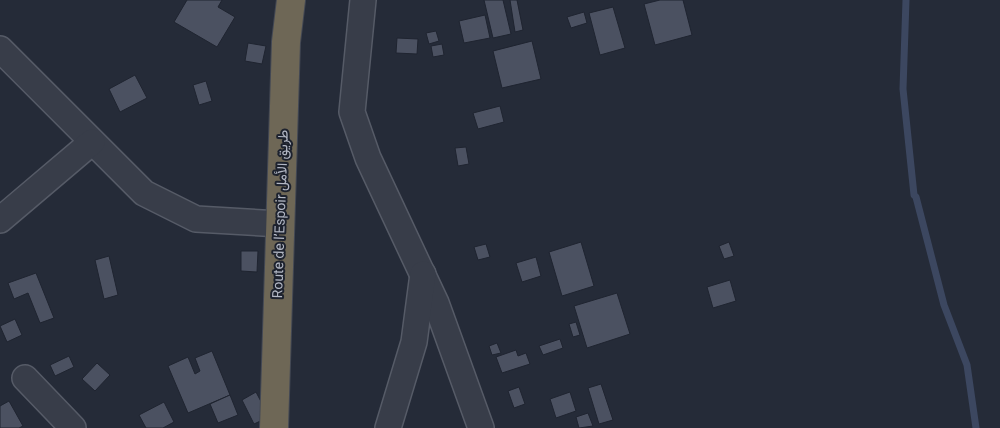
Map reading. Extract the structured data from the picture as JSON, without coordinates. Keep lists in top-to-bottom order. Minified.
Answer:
{"streets":{"highway":["Route de l’Espoir طريق الأمل"]}}
